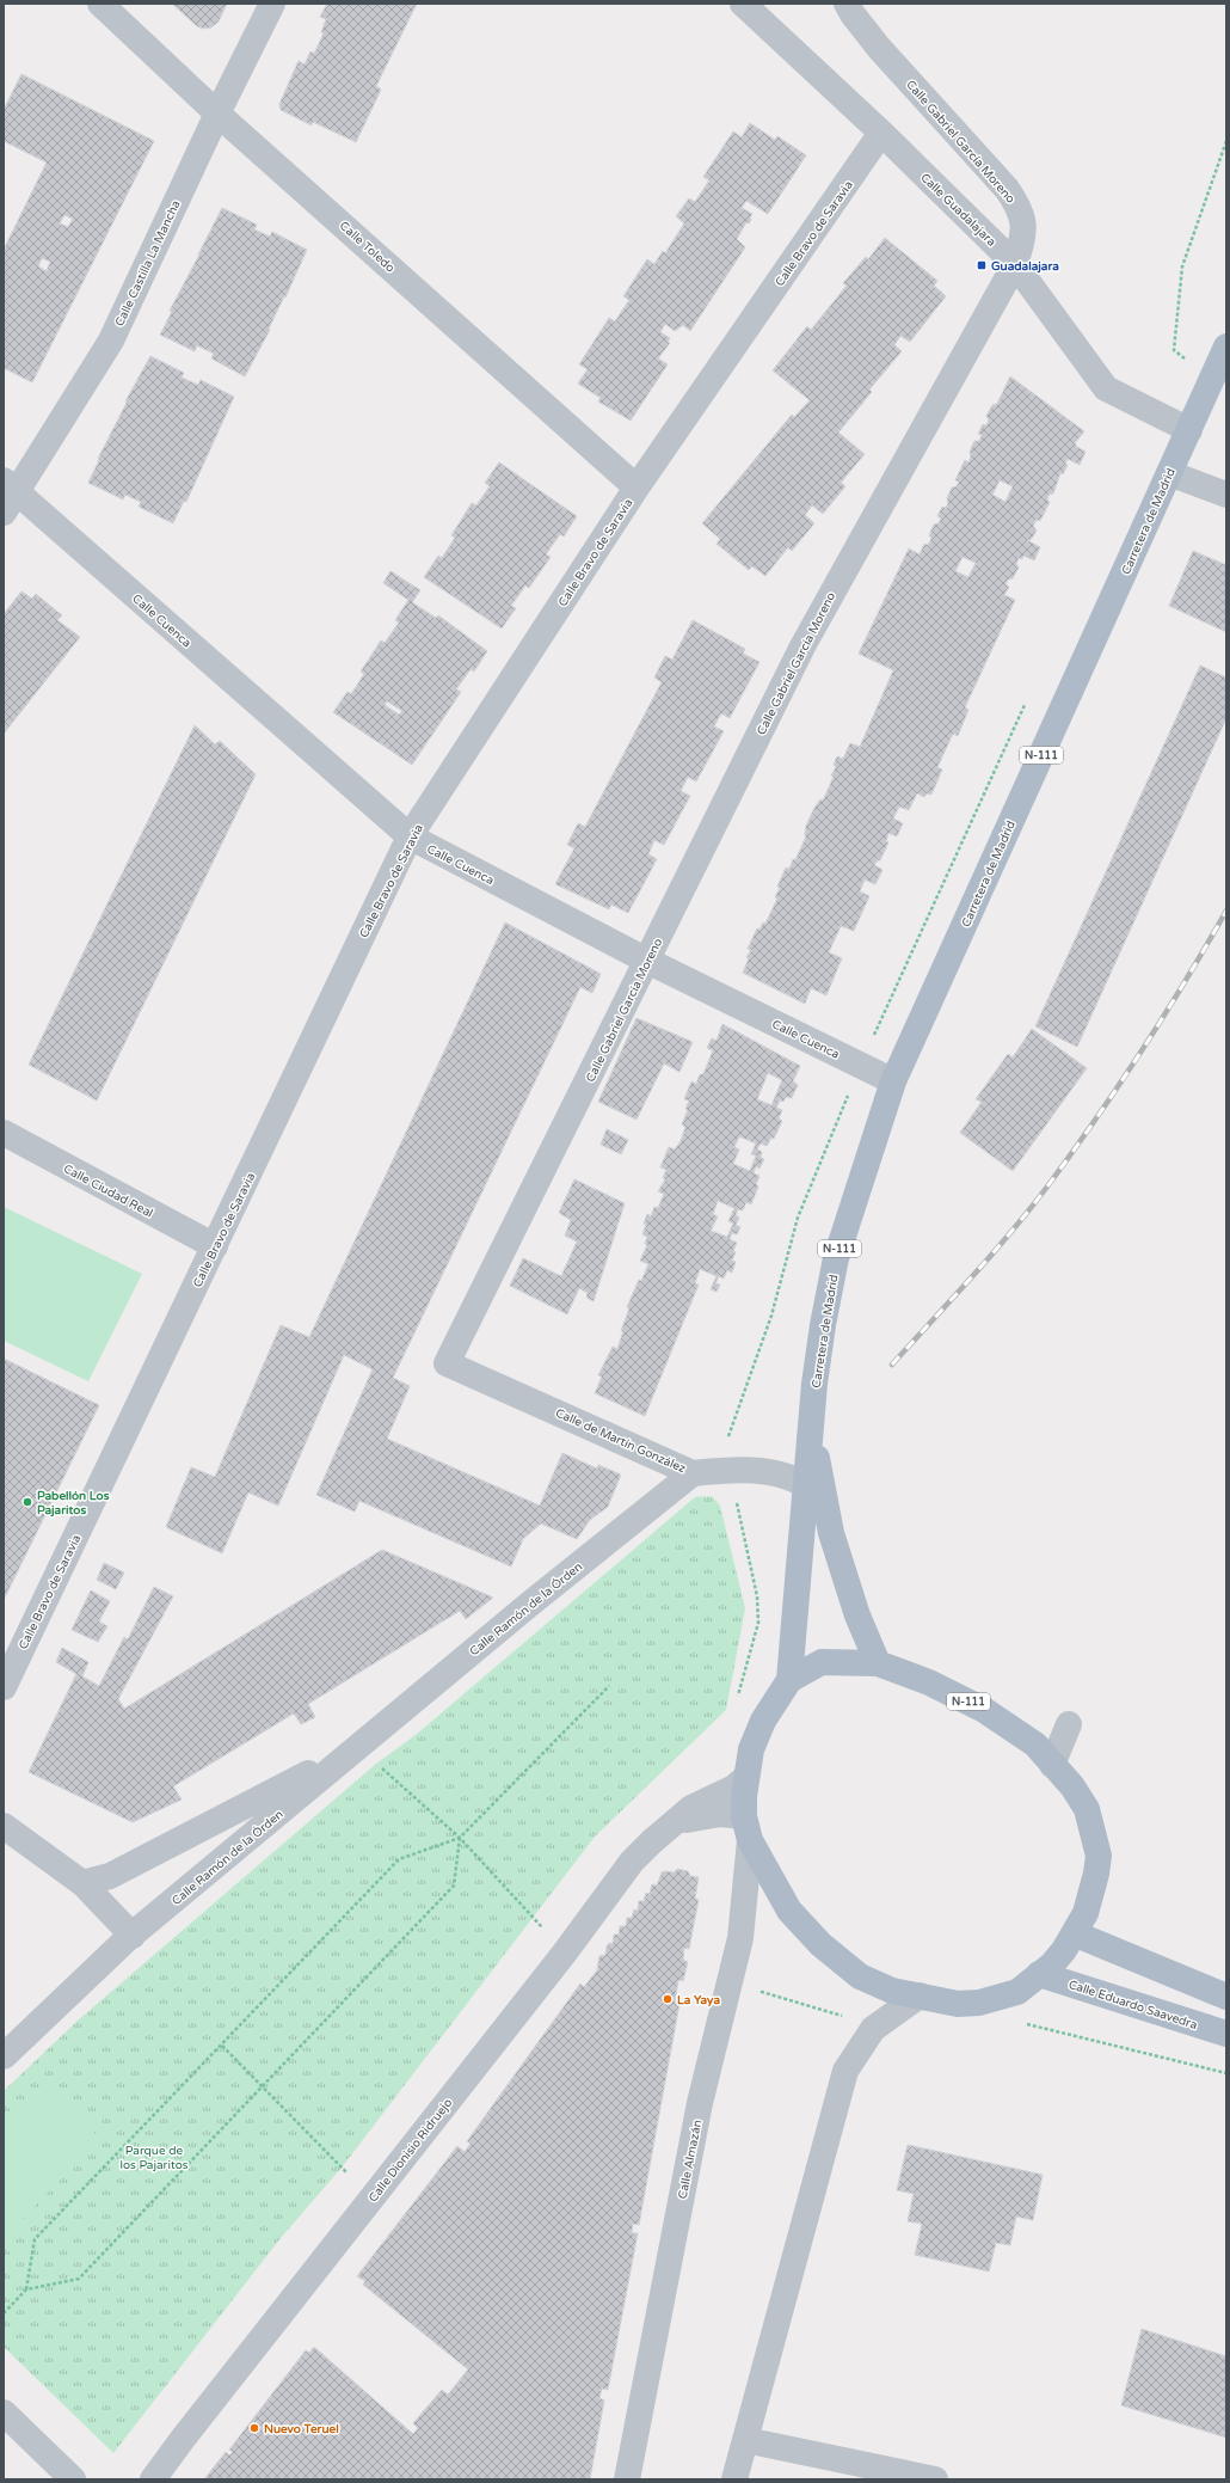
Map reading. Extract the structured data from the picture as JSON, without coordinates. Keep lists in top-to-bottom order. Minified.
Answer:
{"streets":{"main road":["Carretera de Madrid","N-111","Calle Eduardo Saavedra"],"street":["Calle Gabriel García Moreno","Calle Guadalajara","Calle Bravo de Saravia","Calle Toledo","Calle Castilla La Mancha","Calle Cuenca","Calle Ciudad Real","Calle de Martín González","Calle Ramón de la Órden","Calle Dionisio Ridruejo","Calle Almazán"]},"crossings":[["Calle Gabriel García Moreno","Calle Guadalajara"],["Calle Gabriel García Moreno","Calle Cuenca"],["Calle Gabriel García Moreno","Calle de Martín González"],["Calle Guadalajara","Calle Bravo de Saravia"],["Calle Guadalajara","Carretera de Madrid"],["Calle Bravo de Saravia","Calle Toledo"],["Calle Bravo de Saravia","Calle Cuenca"],["Calle Bravo de Saravia","Calle Ciudad Real"],["Calle Toledo","Calle Castilla La Mancha"],["Calle Castilla La Mancha","Calle Cuenca"],["Carretera de Madrid","Calle Cuenca"],["Carretera de Madrid","N-111"],["Carretera de Madrid","Calle de Martín González"],["N-111","Calle Eduardo Saavedra"],["N-111","Calle Dionisio Ridruejo"],["N-111","Calle Almazán"],["Calle de Martín González","Calle Ramón de la Órden"],["Calle Dionisio Ridruejo","Calle Almazán"]],"parks":["Parque de los Pajaritos"],"places":{"transit":["Guadalajara"],"other":["Pabellón Los Pajaritos","La Yaya","Nuevo Teruel"]}}
